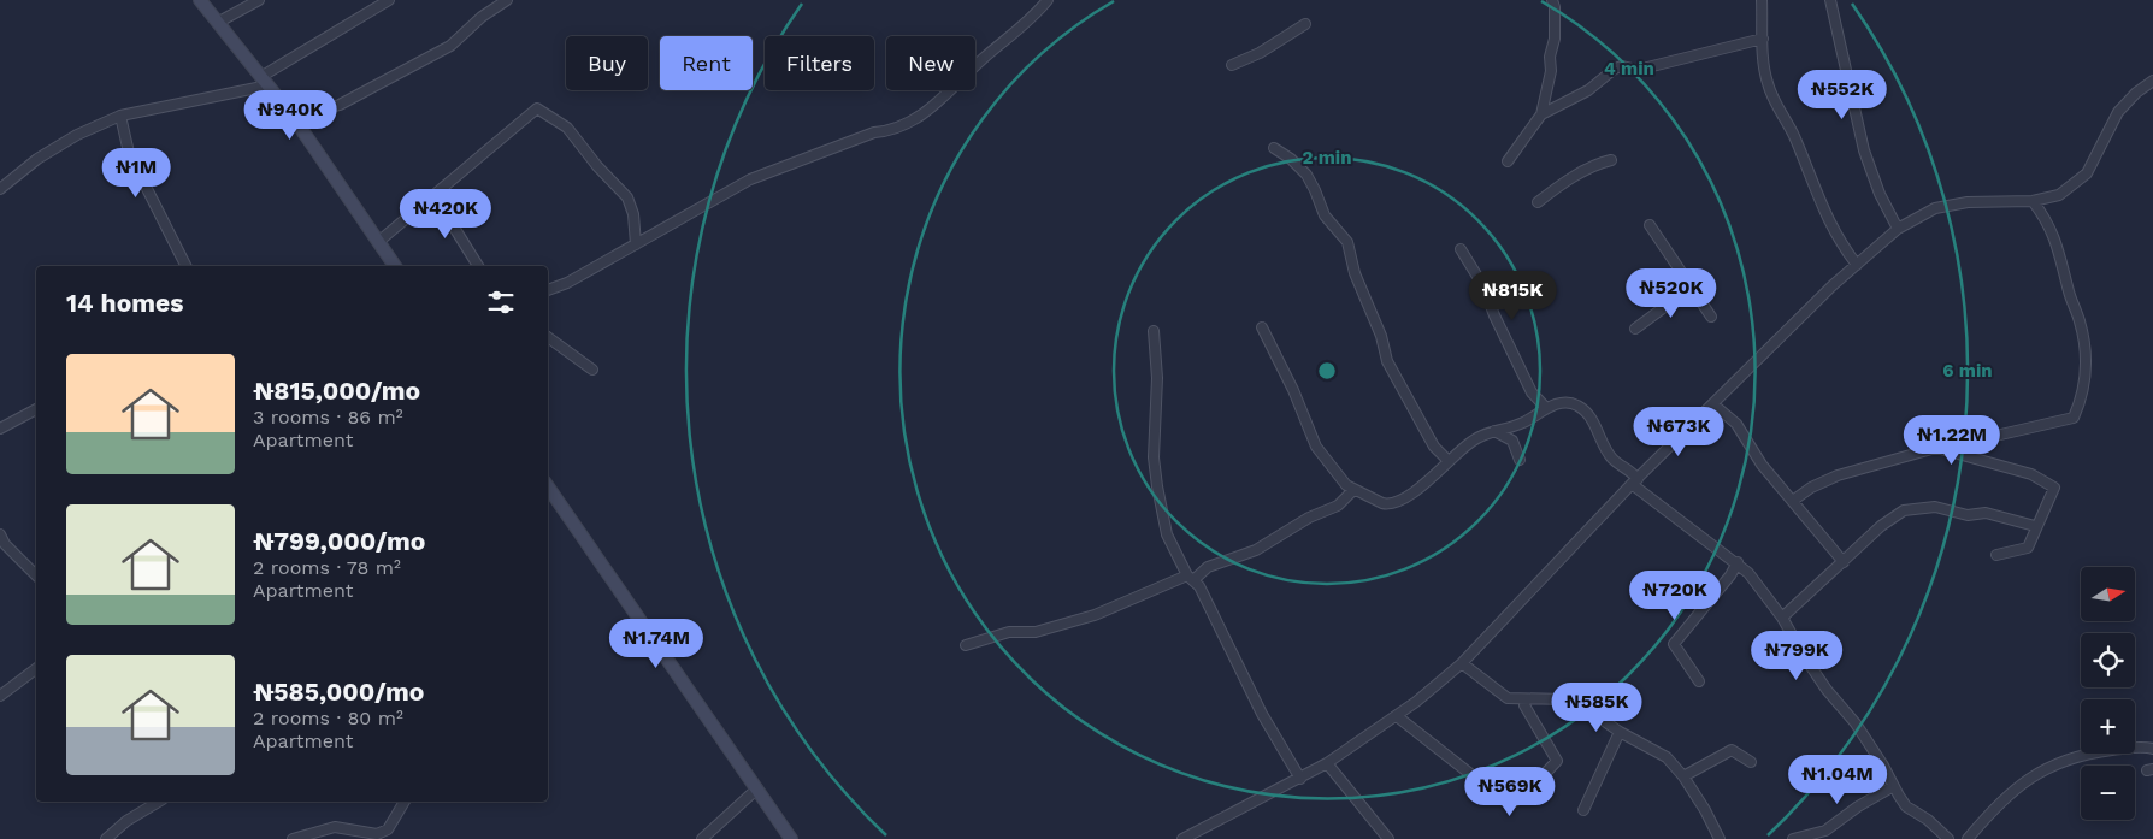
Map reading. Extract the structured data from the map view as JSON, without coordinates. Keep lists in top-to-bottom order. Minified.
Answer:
{"north":"right","page":{"chip":["Buy","Rent","Filters","New"],"price":["₦552K","₦940K","₦1M","₦420K","₦520K","₦815K","₦673K","₦1.22M","₦720K","₦1.74M","₦799K","₦585K","₦1.04M","₦569K"],"heading":"14 homes","list":[{"name":"₦815,000/mo","note":"3 rooms · 86 m² · Apartment"},{"name":"₦799,000/mo","note":"2 rooms · 78 m² · Apartment"},{"name":"₦585,000/mo","note":"2 rooms · 80 m² · Apartment"}],"map_buttons":["+","−"]},"rings":["4 min","2 min","6 min"]}
